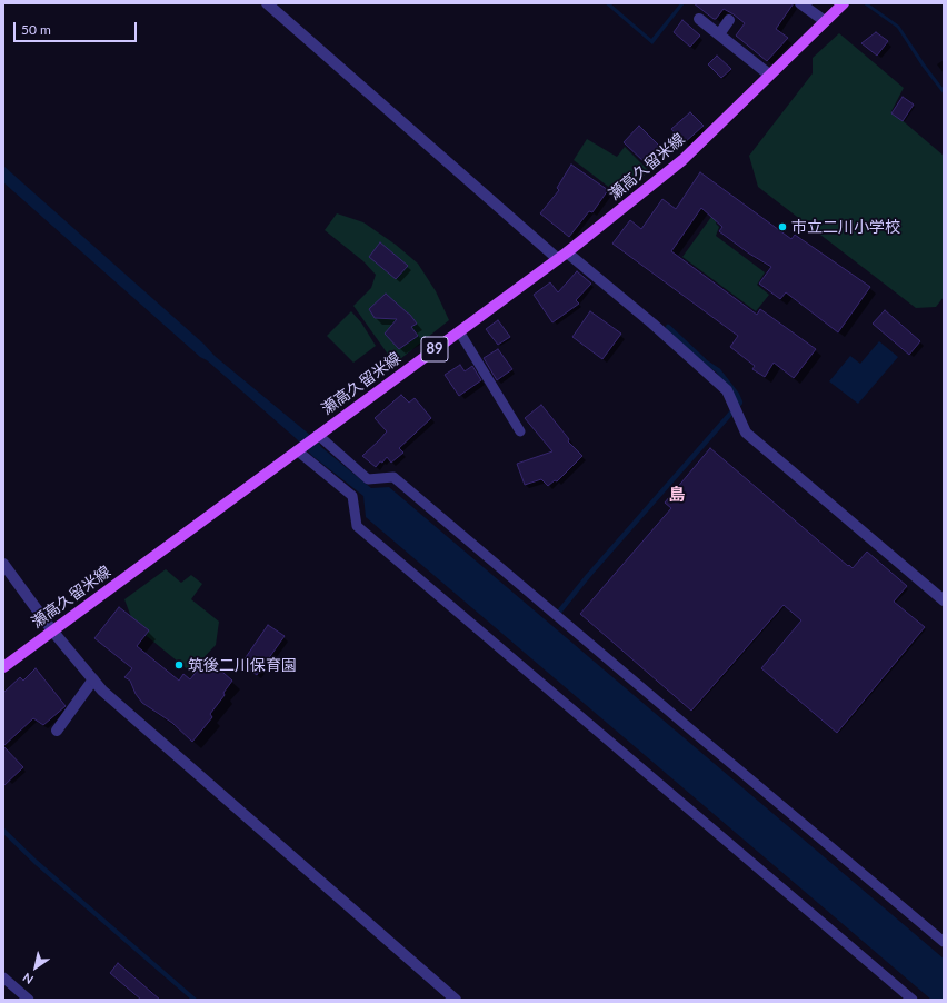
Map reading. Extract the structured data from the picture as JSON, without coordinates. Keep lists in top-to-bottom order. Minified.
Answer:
{"streets":{"main road":["瀬高久留米線","89"]},"districts":["島"],"places":["市立二川小学校","筑後二川保育園"],"scale_bar":"50 m","north":"bottom left"}
